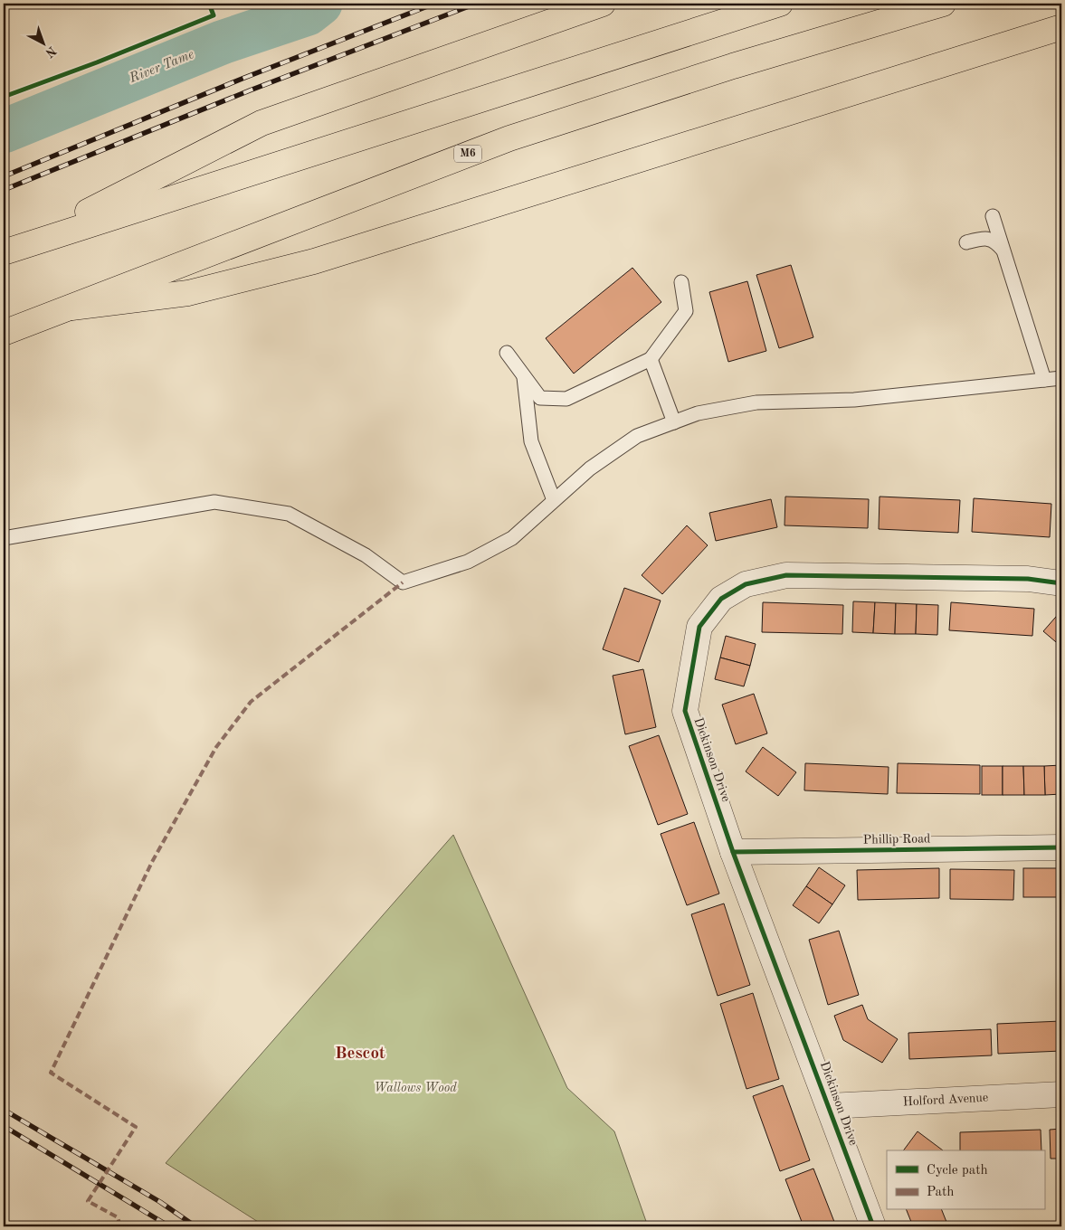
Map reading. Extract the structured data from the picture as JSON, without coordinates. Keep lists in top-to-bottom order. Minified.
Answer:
{"streets":{"highway":["M6"],"street":["Dickinson Drive","Phillip Road","Holford Avenue"]},"crossings":[["Dickinson Drive","Phillip Road"],["Dickinson Drive","Holford Avenue"]],"districts":["Bescot"],"water":["River Tame"],"parks":["Wallows Wood"],"legend":["Cycle path","Path"],"north":"bottom right"}
